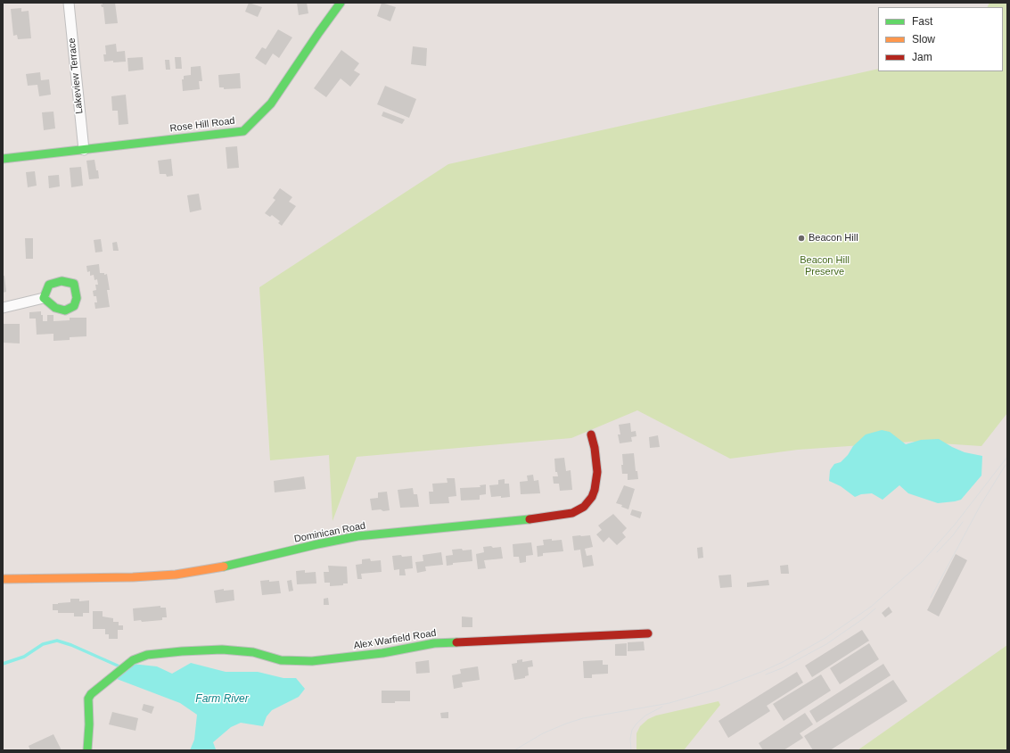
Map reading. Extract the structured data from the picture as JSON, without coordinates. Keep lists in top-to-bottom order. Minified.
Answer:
{"streets":{"street":["Lakeview Terrace","Rose Hill Road","Dominican Road","Alex Warfield Road"]},"crossings":[["Lakeview Terrace","Rose Hill Road"]],"water":["Farm River"],"parks":["Beacon Hill Preserve"],"places":["Beacon Hill"],"legend":["Fast","Slow","Jam"]}
